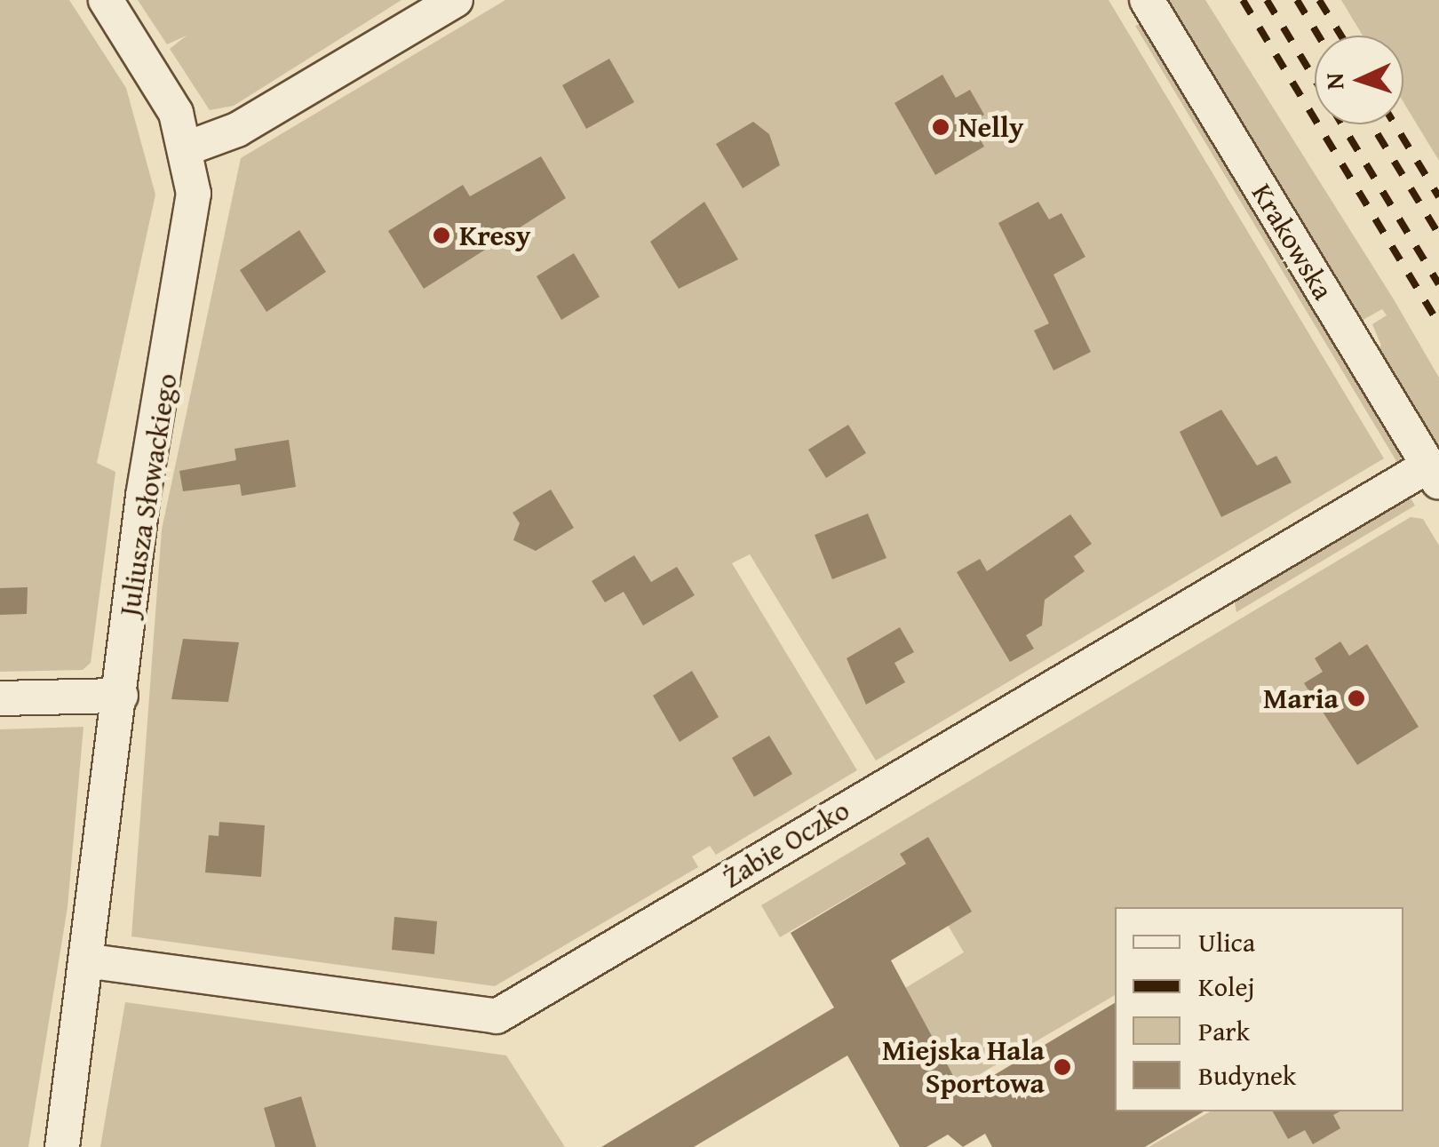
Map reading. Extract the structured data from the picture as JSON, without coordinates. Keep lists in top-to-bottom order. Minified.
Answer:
{"streets":{"street":["Krakowska","Juliusza Słowackiego","Żabie Oczko"]},"crossings":[["Krakowska","Żabie Oczko"],["Juliusza Słowackiego","Żabie Oczko"]],"places":["Nelly","Kresy","Maria","Miejska Hala Sportowa"],"legend":["Ulica","Kolej","Park","Budynek"],"north":"left"}
